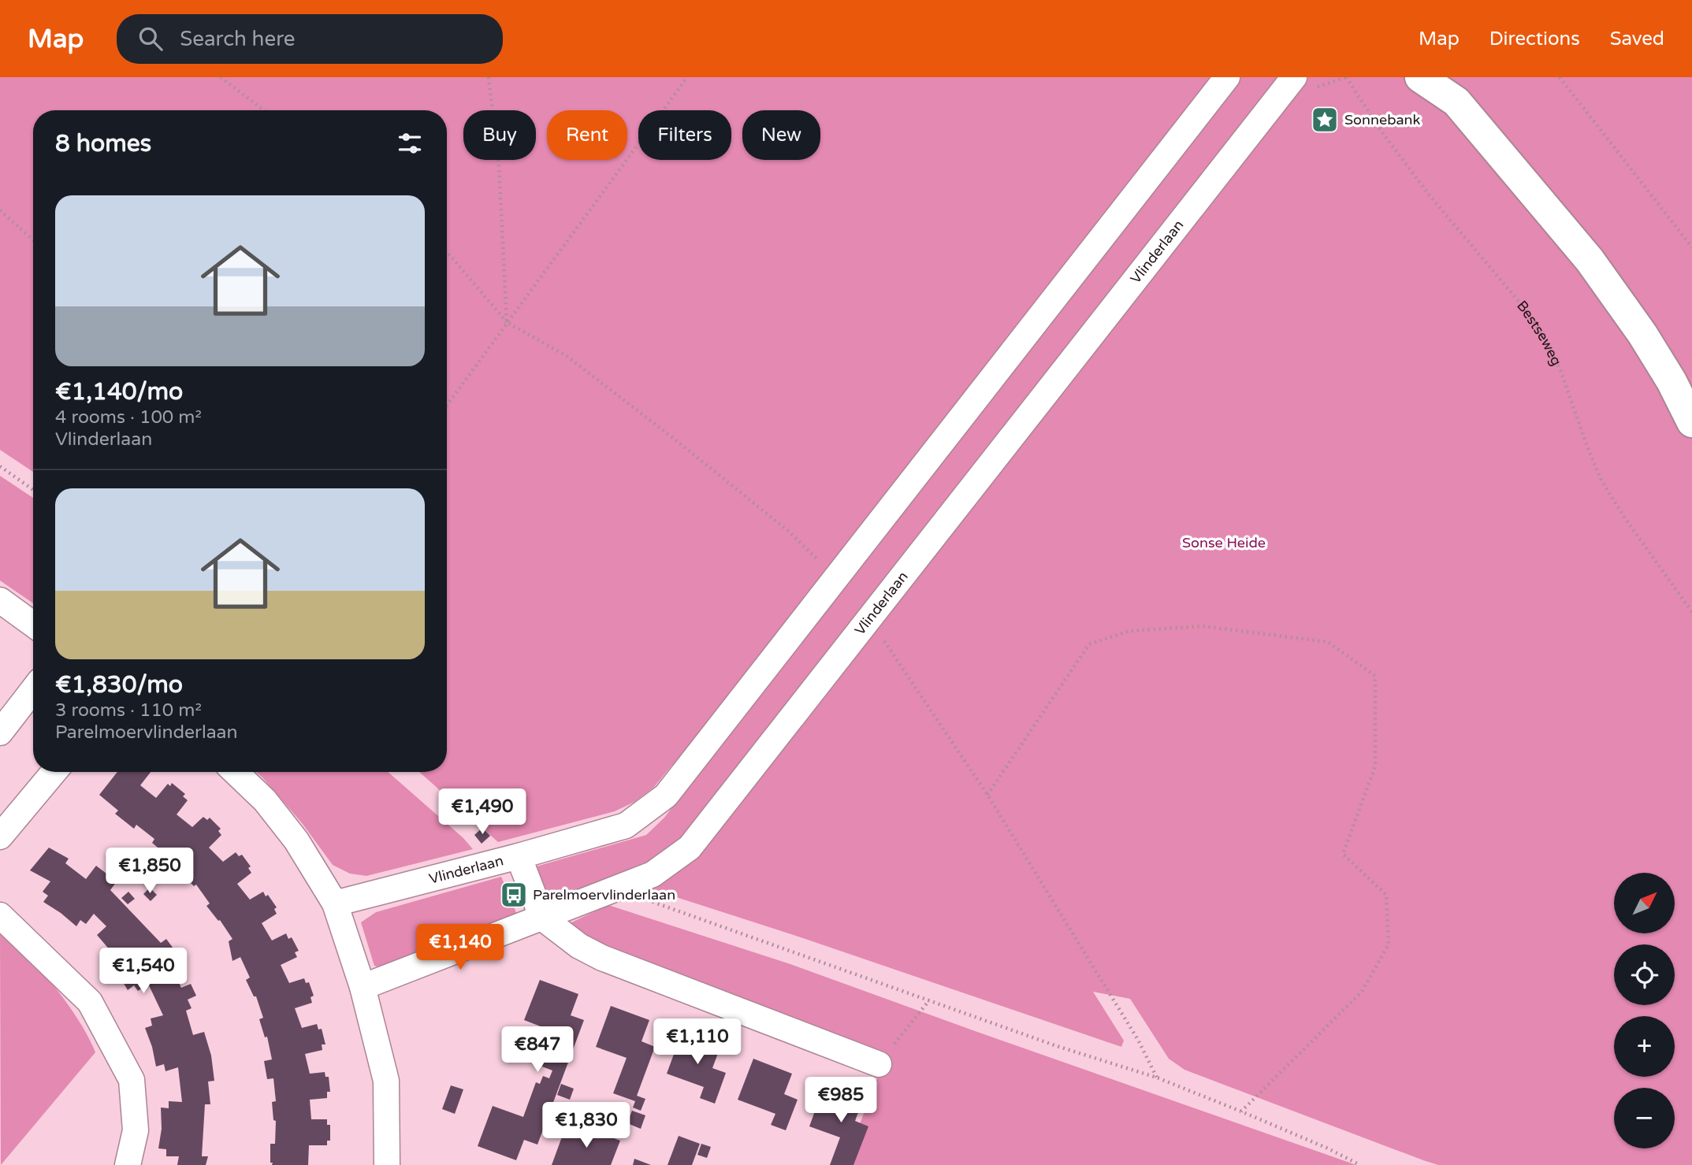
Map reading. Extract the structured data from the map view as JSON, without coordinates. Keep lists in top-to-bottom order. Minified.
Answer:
{"streets":{"street":["Vlinderlaan"],"path":["Bestseweg"]},"parks":["Sonse Heide"],"places":{"place":["Sonnebank"],"bus stop":["Parelmoervlinderlaan"]},"north":"top right","page":{"header":"Map","search":"Search here","nav":["Map","Directions","Saved"],"chip":["Buy","Rent","Filters","New"],"heading":"8 homes","list":[{"name":"€1,140/mo","note":"4 rooms · 100 m² · Vlinderlaan"},{"name":"€1,830/mo","note":"3 rooms · 110 m² · Parelmoervlinderlaan"}],"price":["€1,490","€1,850","€1,140","€1,540","€1,110","€847","€985","€1,830"],"map_buttons":["+","−"]}}
